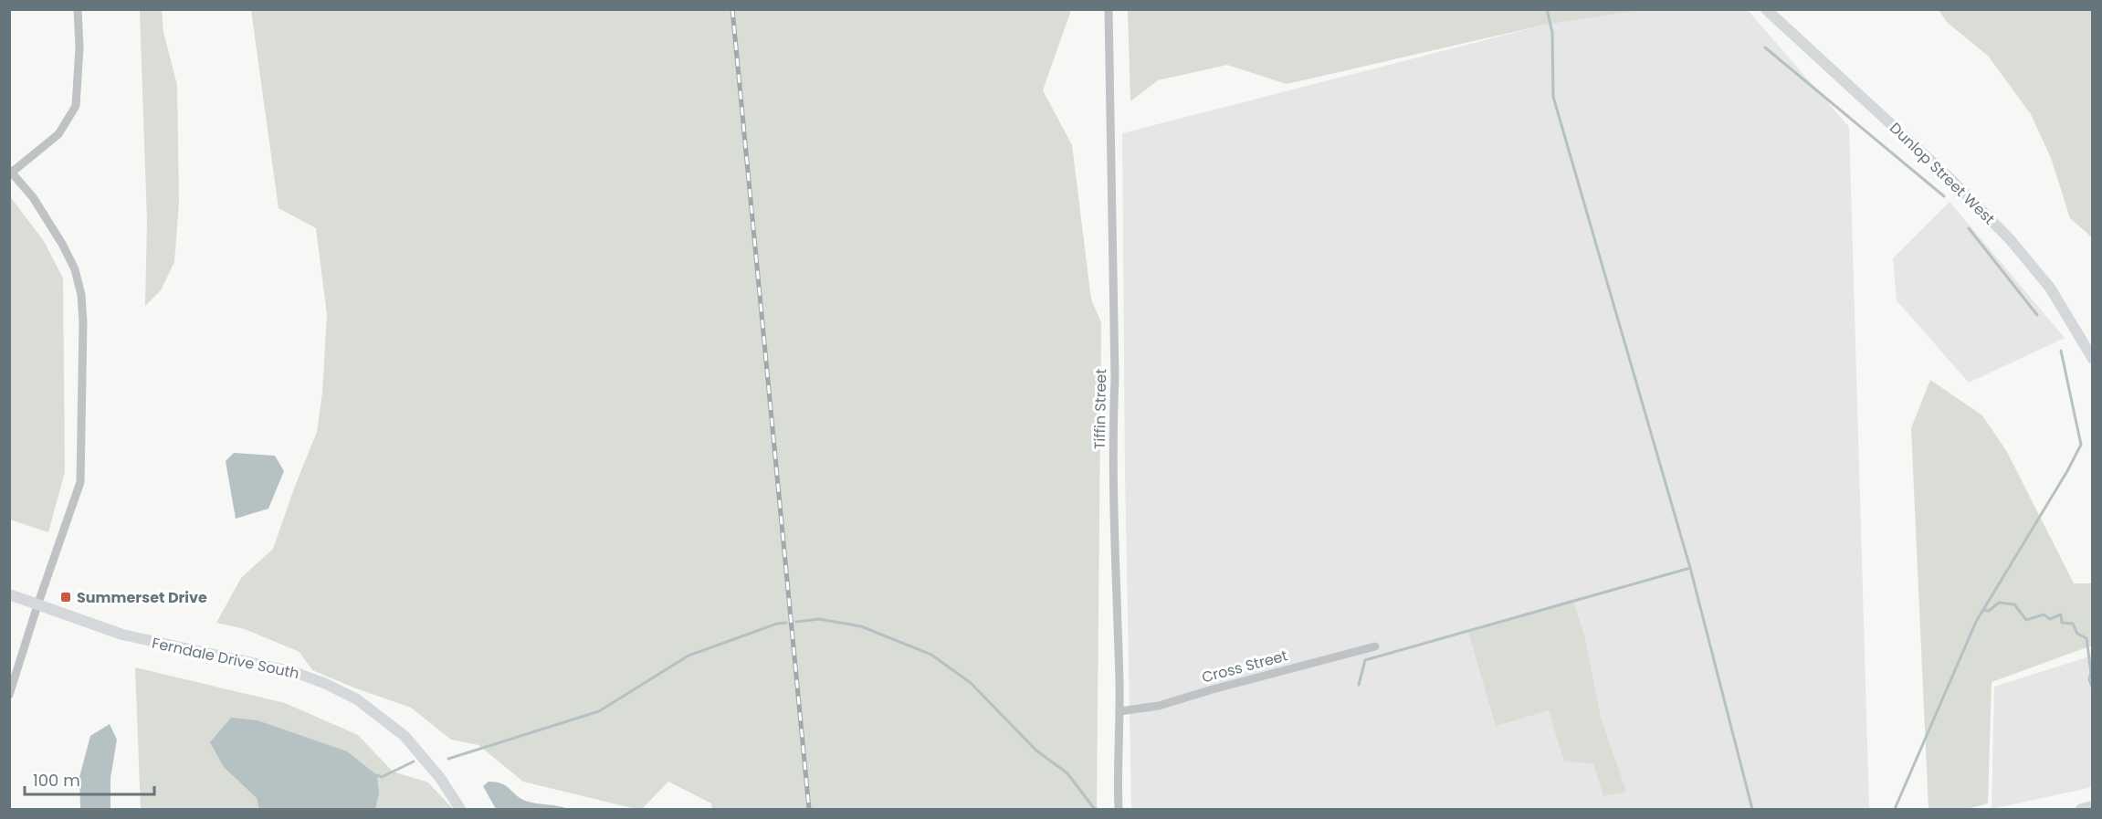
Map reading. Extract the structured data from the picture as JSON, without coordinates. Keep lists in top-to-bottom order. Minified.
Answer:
{"streets":{"main road":["Dunlop Street West","Ferndale Drive South"],"street":["Tiffin Street","Cross Street"]},"crossings":[["Tiffin Street","Cross Street"]],"places":{"transit":["Summerset Drive"]},"scale_bar":"100 m"}
